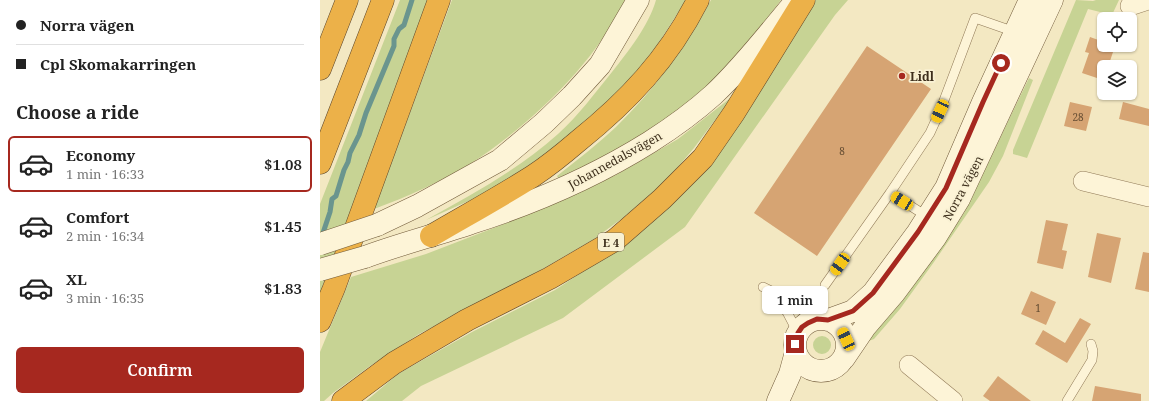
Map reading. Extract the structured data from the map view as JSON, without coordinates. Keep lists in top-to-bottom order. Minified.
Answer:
{"streets":{"highway":["E 4"],"main road":["Johannedalsvägen","Norra vägen"]},"places":["Lidl"],"house_numbers":["28","8","1"],"page":{"banner":["Norra vägen","Cpl Skomakarringen"],"heading":"Choose a ride","list":[{"name":"Economy","note":"1 min · 16:33","value":"$1.08"},{"name":"Comfort","note":"2 min · 16:34","value":"$1.45"},{"name":"XL","note":"3 min · 16:35","value":"$1.83"}],"bubble":"1 min","buttons":"Confirm"}}
